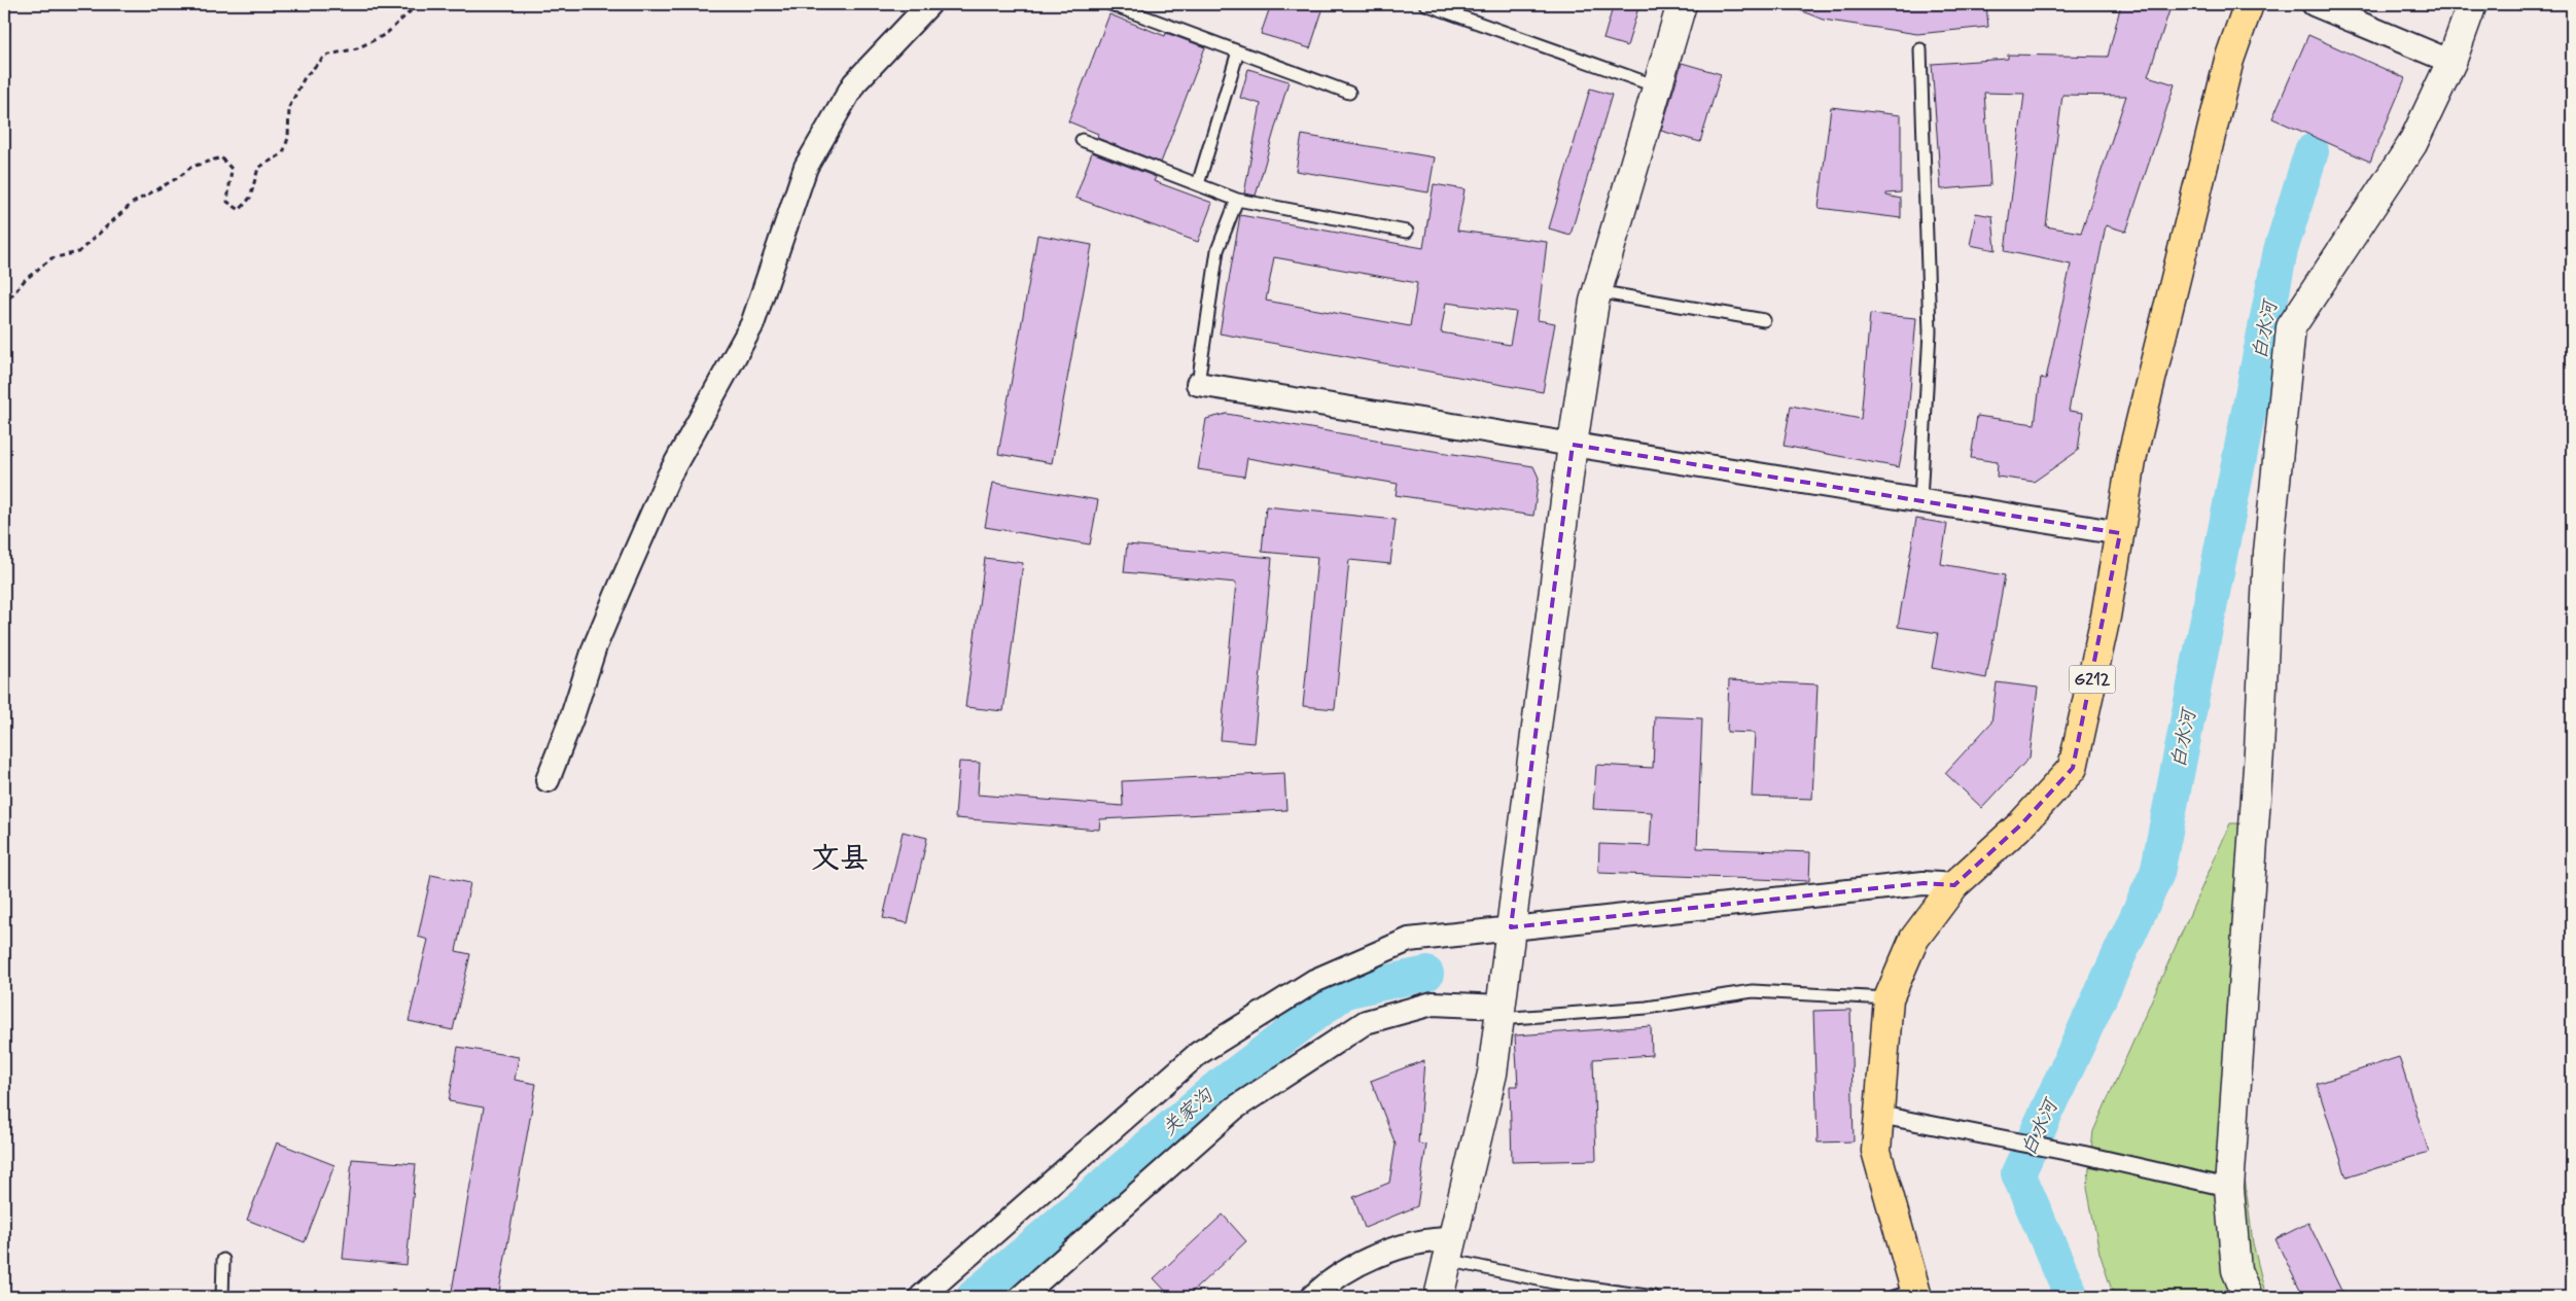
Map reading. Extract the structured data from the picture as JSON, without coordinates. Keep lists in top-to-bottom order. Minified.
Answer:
{"streets":{"highway":["G212"]},"districts":["文县"],"water":["白水河","关家沟"]}
